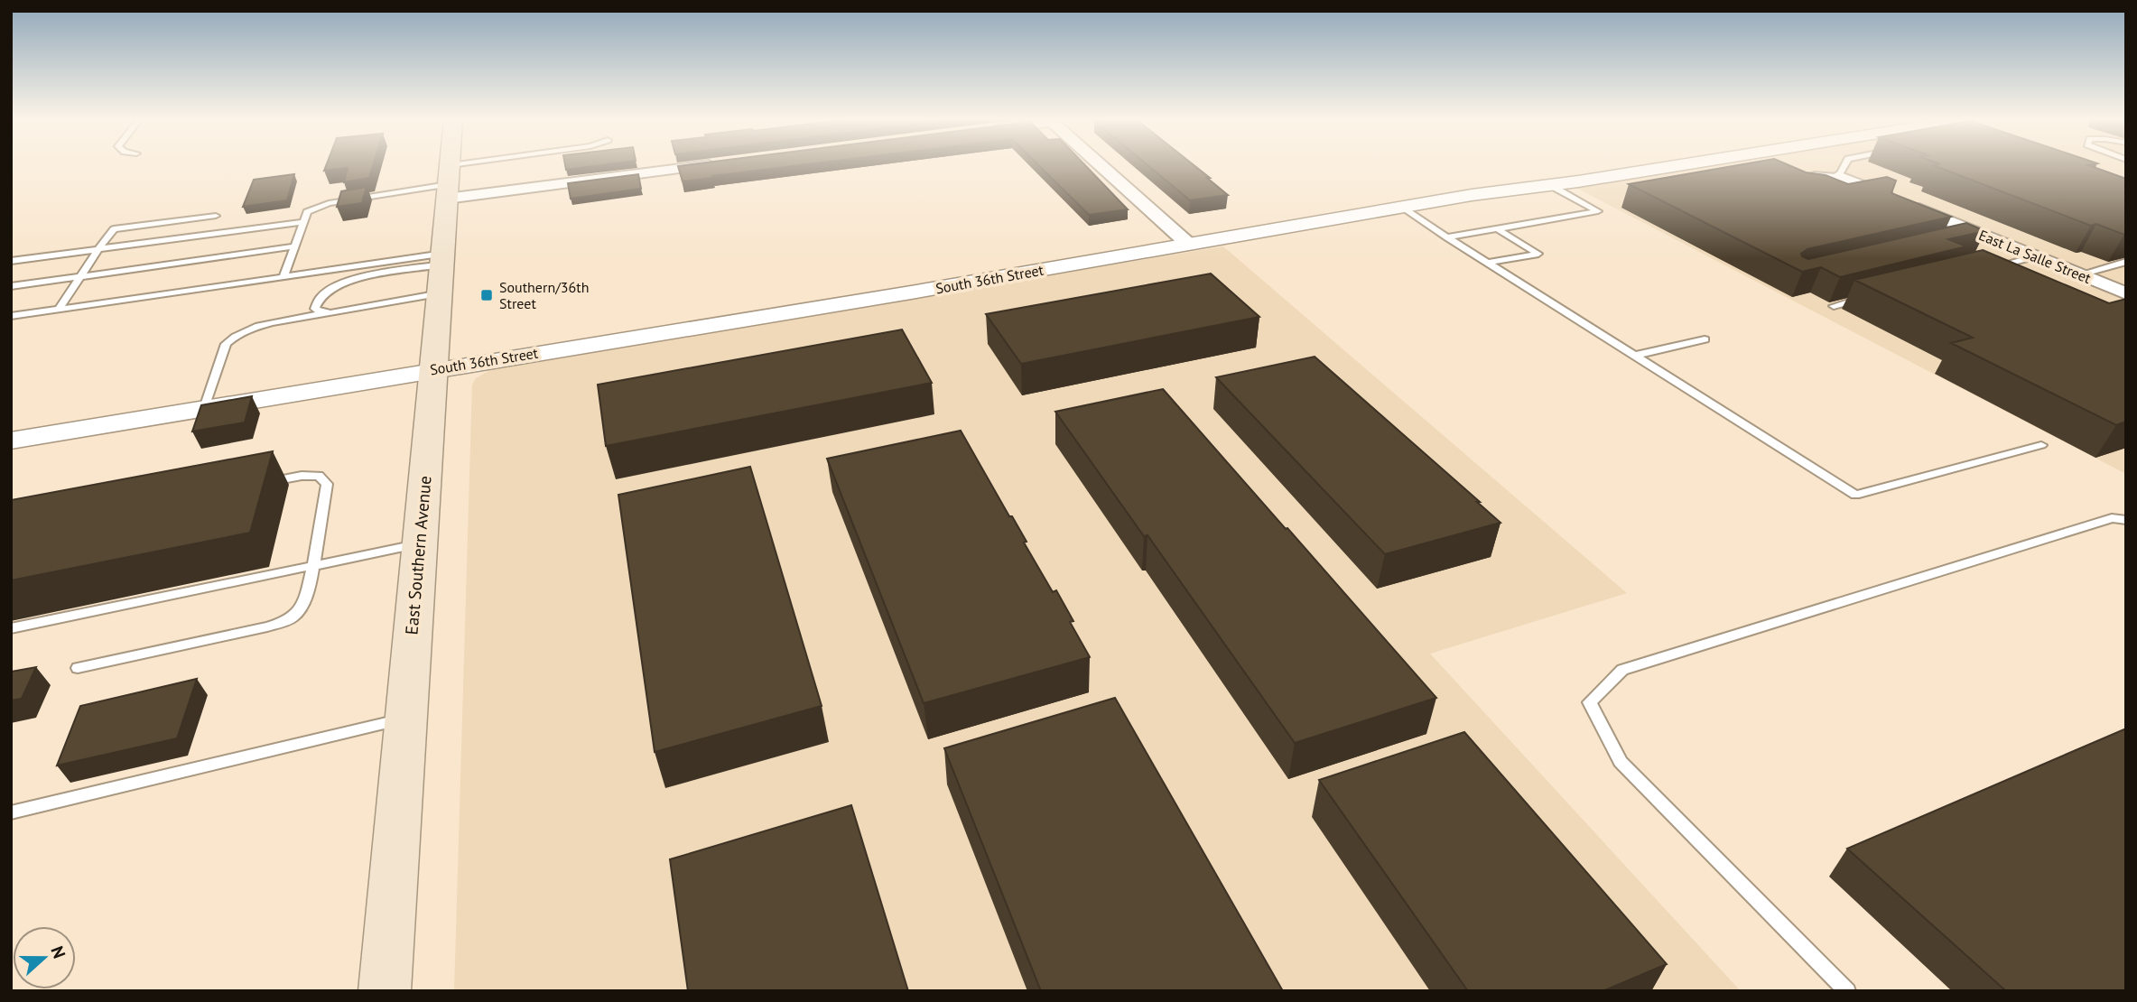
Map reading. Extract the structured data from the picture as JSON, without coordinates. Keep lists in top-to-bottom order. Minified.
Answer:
{"streets":{"main road":["East Southern Avenue"],"street":["East La Salle Street","South 36th Street"]},"crossings":[["South 36th Street","East Southern Avenue"]],"places":{"transit":["Southern/36th Street"]},"north":"right"}
